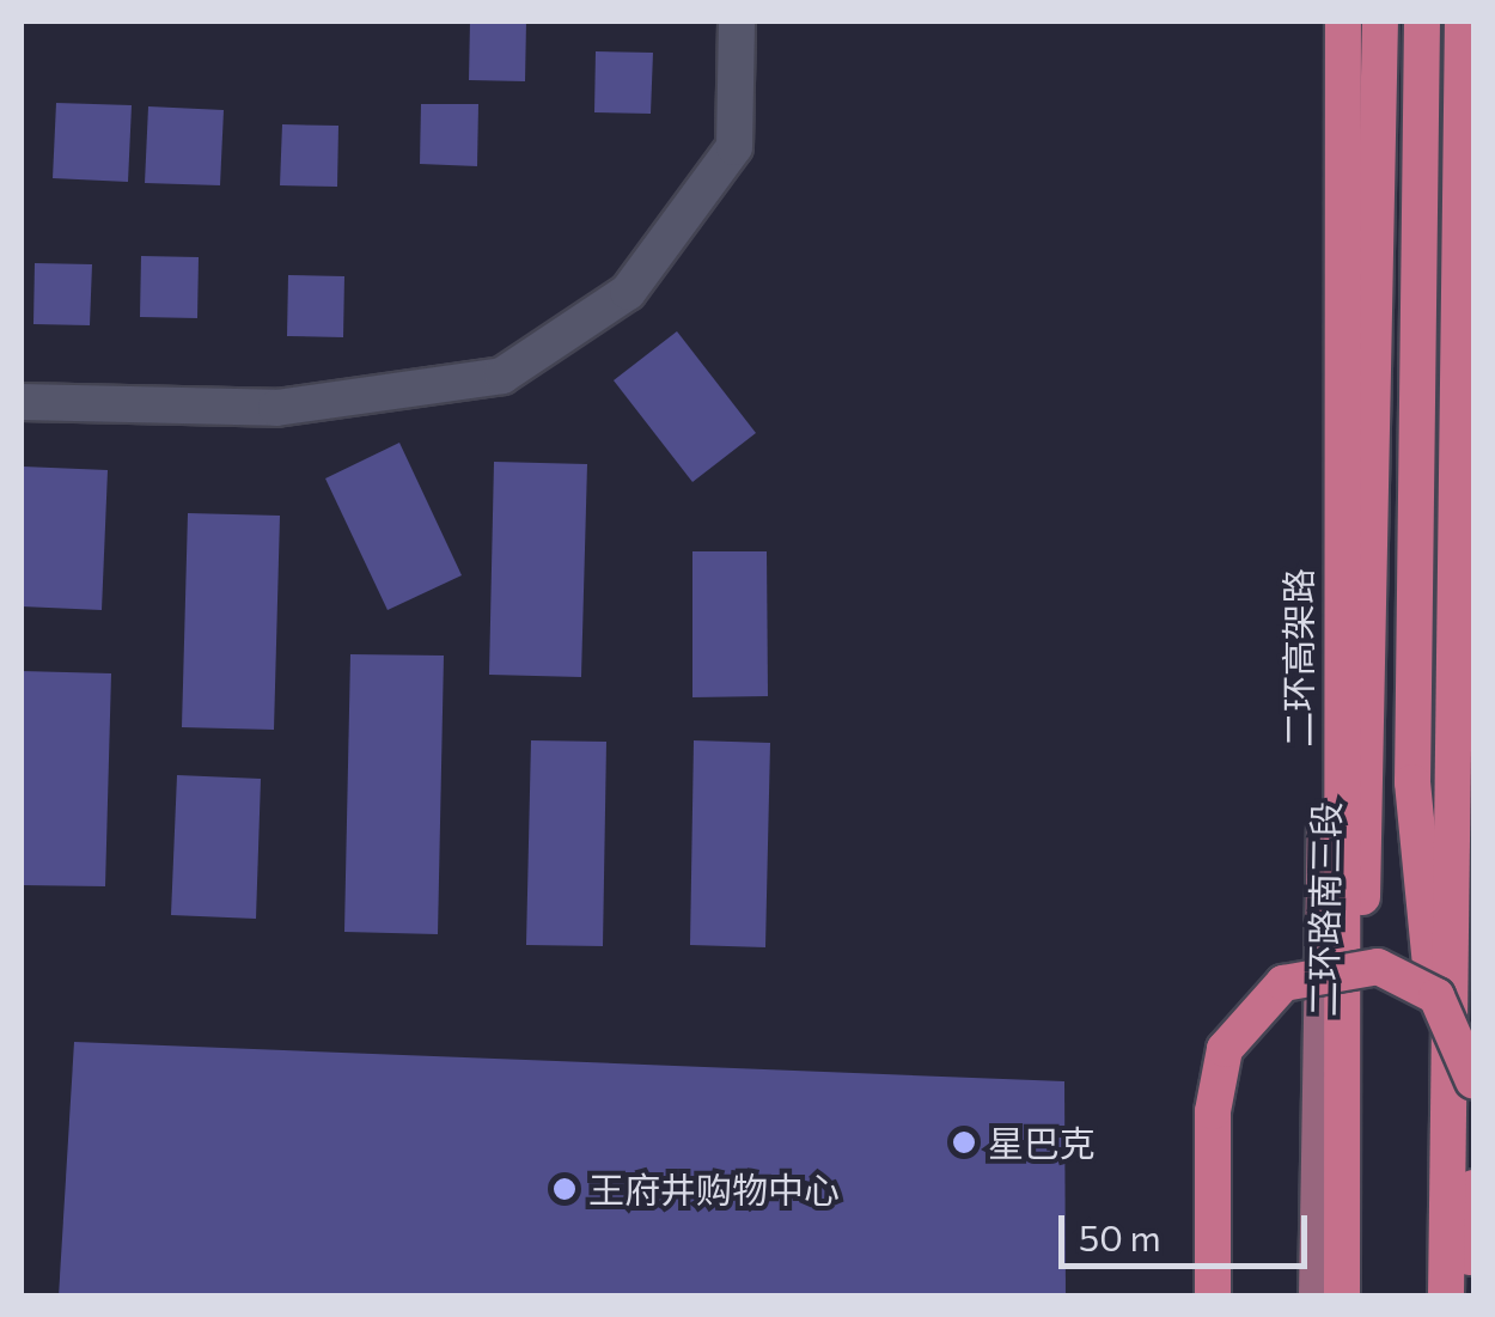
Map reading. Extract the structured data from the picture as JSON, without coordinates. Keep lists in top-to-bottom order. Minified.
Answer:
{"streets":{"highway":["二环高架路"],"main road":["二环路南三段"]},"crossings":[["二环高架路","二环路南三段"]],"places":["星巴克","王府井购物中心"],"scale_bar":"50 m"}
